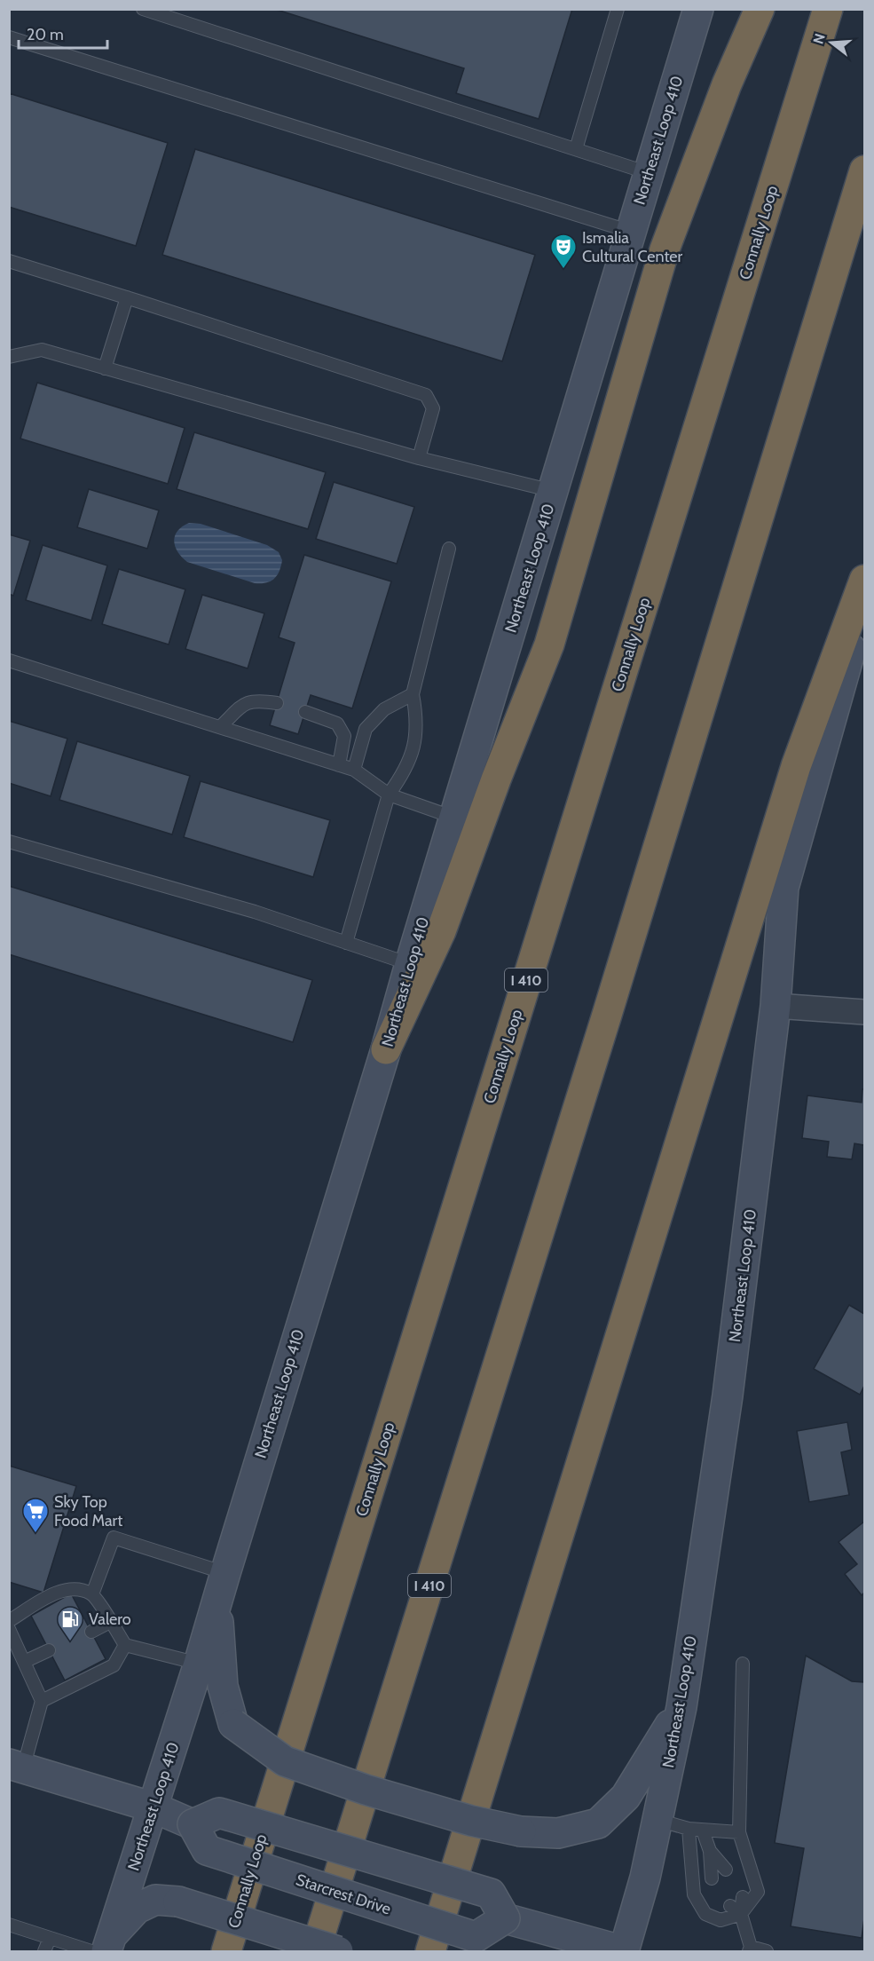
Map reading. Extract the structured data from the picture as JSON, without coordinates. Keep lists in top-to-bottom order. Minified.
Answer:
{"streets":{"highway":["Connally Loop","I 410"],"main road":["Northeast Loop 410","Starcrest Drive"]},"places":{"theatre":["Ismalia Cultural Center"],"supermarket":["Sky Top Food Mart"],"fuel station":["Valero"]},"scale_bar":"20 m","north":"left"}
